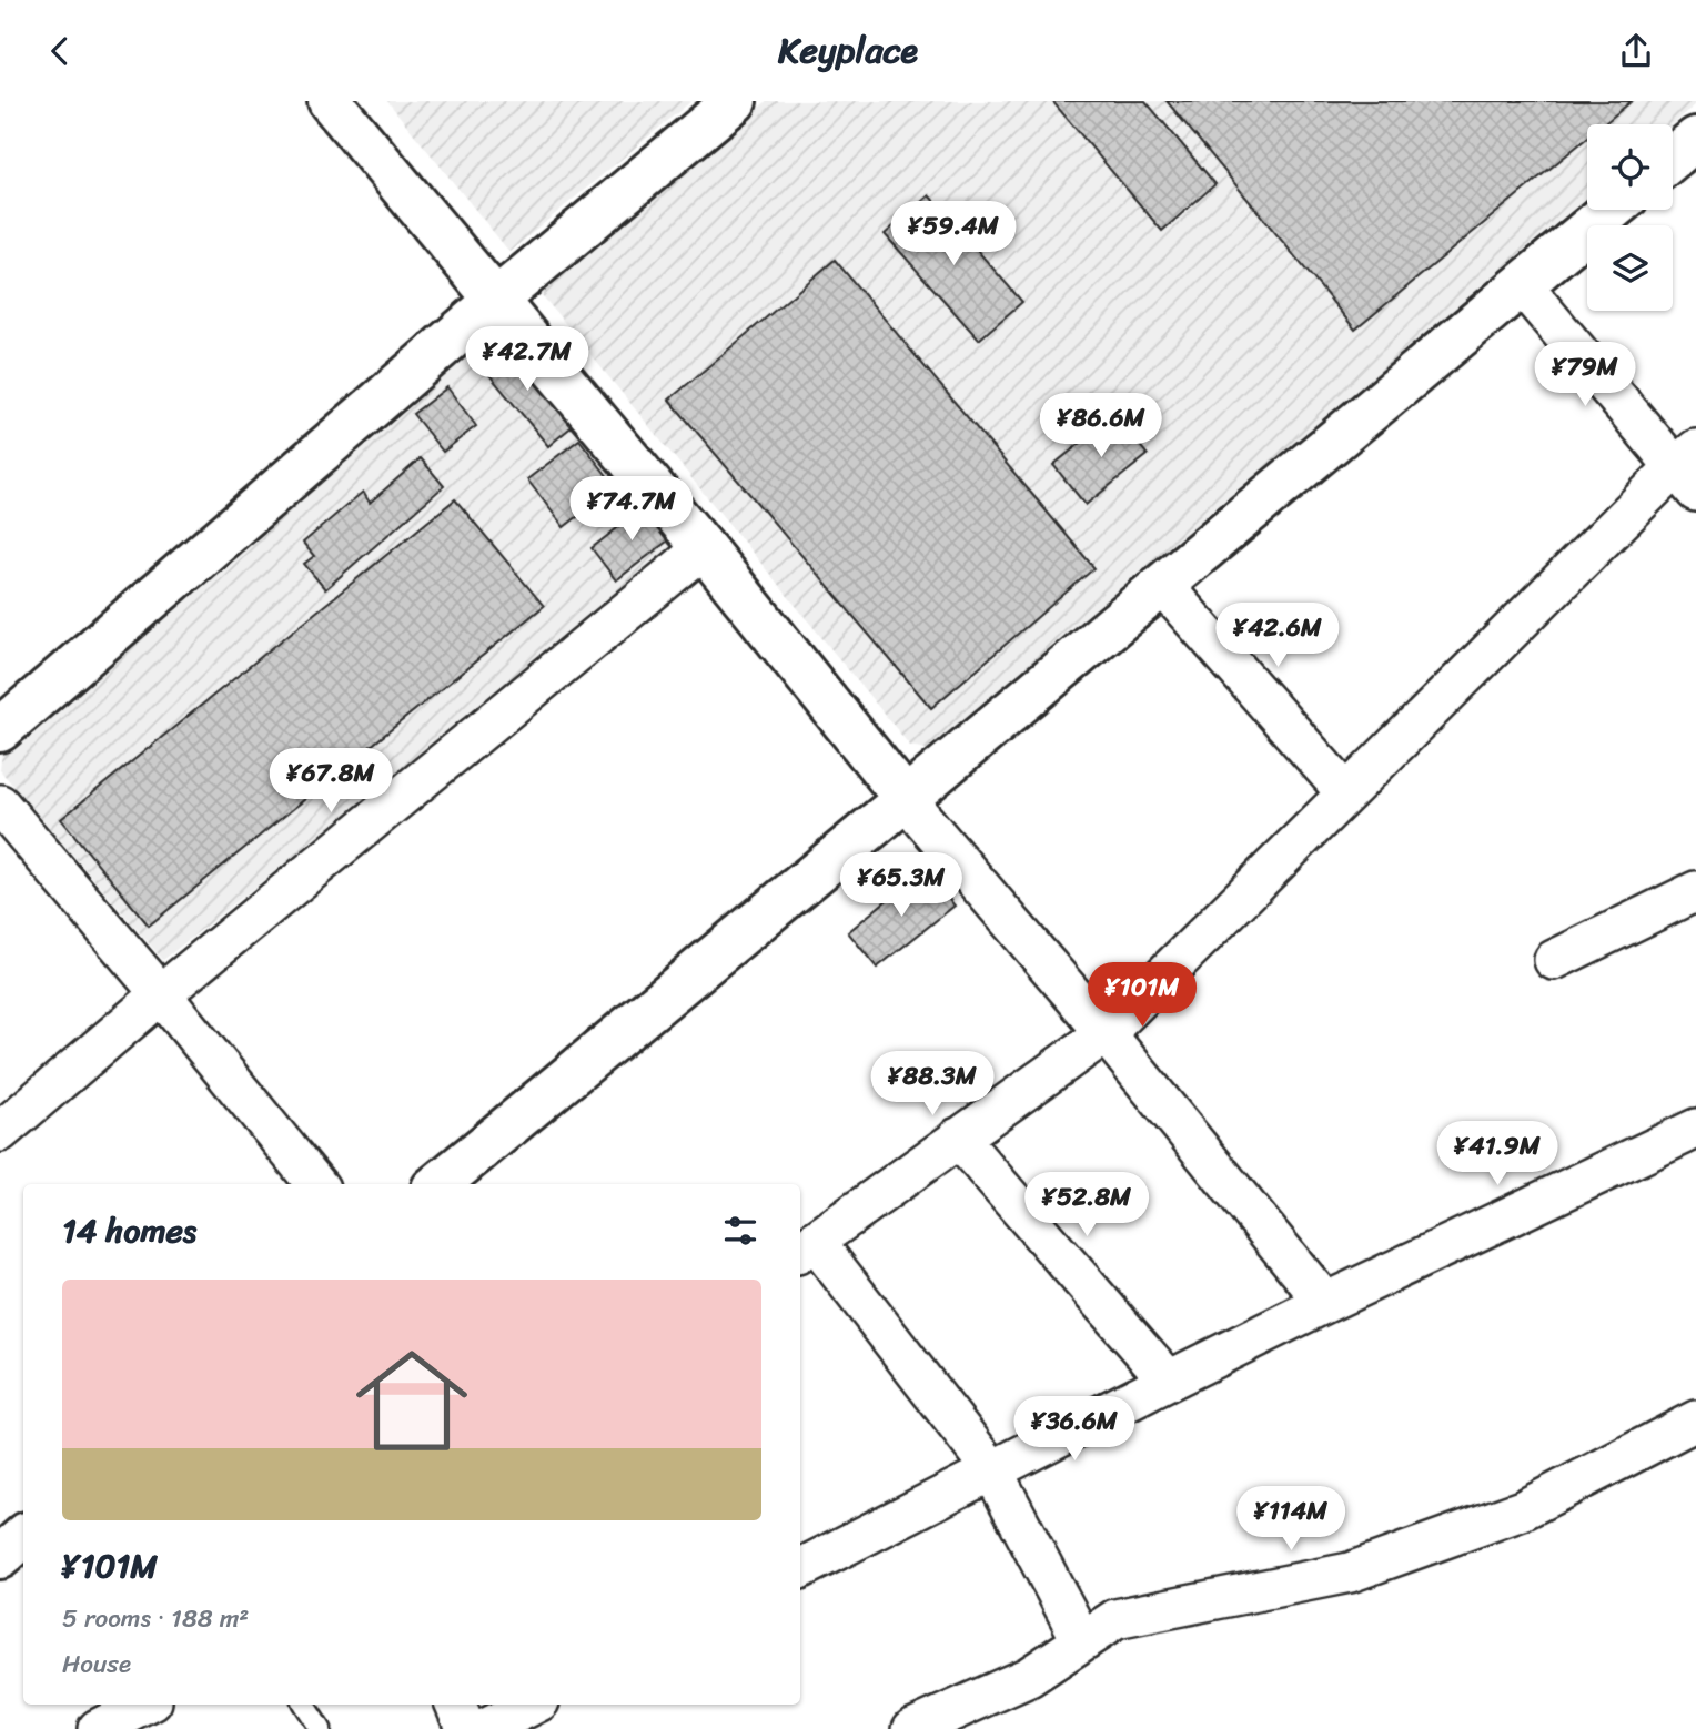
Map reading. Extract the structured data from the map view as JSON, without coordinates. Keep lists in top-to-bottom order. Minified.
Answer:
{"page":{"header":"Keyplace","price":["¥59.4M","¥42.7M","¥79M","¥86.6M","¥74.7M","¥42.6M","¥67.8M","¥65.3M","¥101M","¥88.3M","¥41.9M","¥52.8M","¥36.6M","¥114M"],"heading":"14 homes","list":[{"name":"¥101M","note":"5 rooms · 188 m² · House"}]}}
